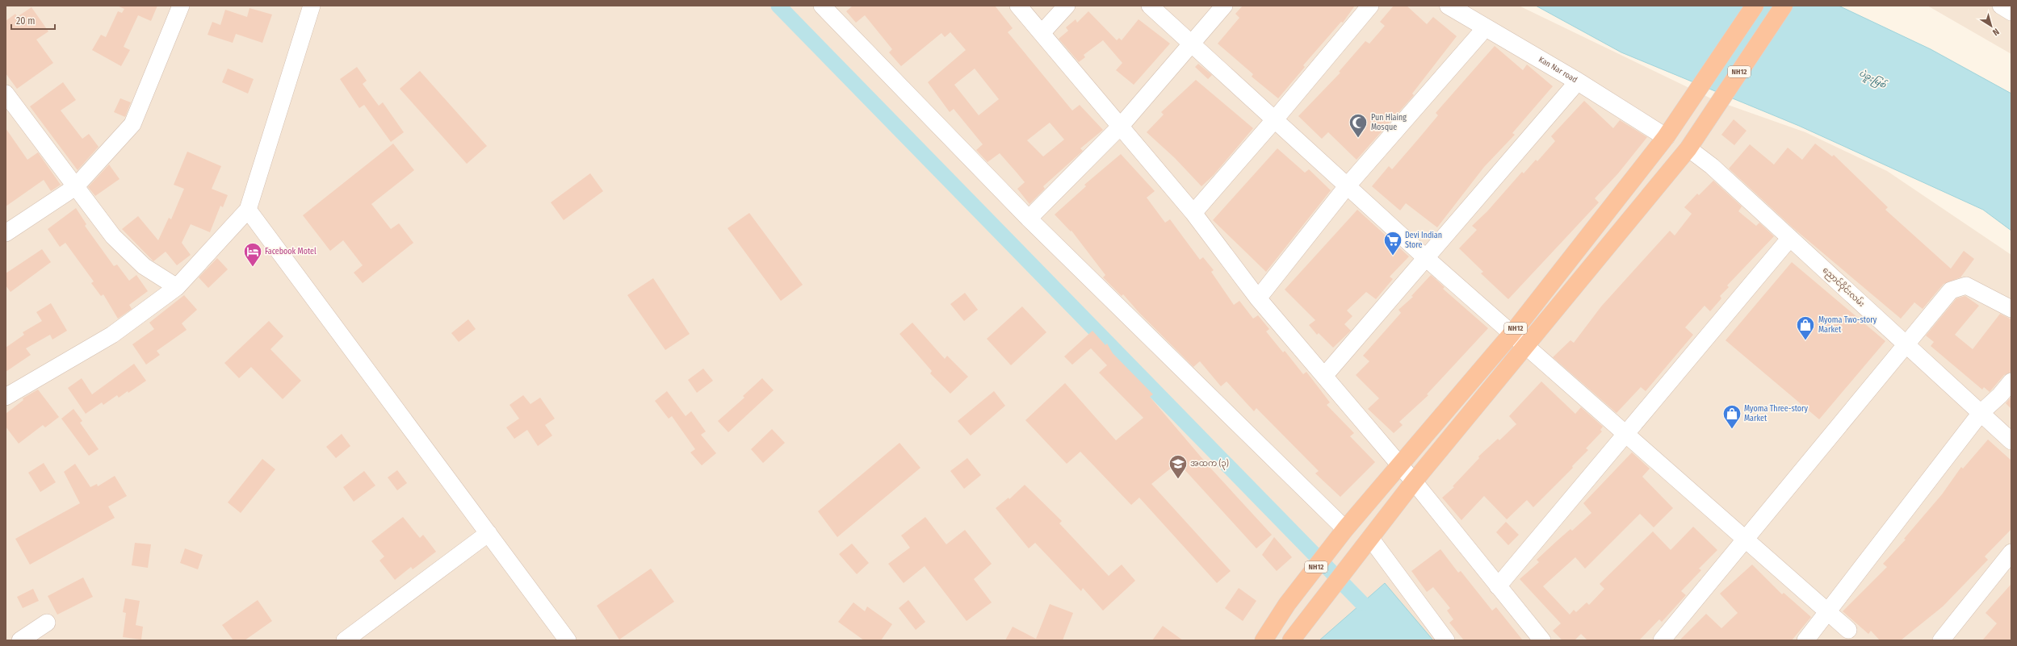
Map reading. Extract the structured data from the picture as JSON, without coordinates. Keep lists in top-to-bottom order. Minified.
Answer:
{"streets":{"highway":["NH12"],"street":["Kan Nar road","ညောင်ဝိုင်းလမ်း"]},"crossings":[["Kan Nar road","NH12"],["NH12","ညောင်ဝိုင်းလမ်း"]],"water":["ပဲခူးမြစ်"],"places":{"mosque":["Pun Hlaing Mosque"],"supermarket":["Devi Indian Store"],"hotel":["Facebook Motel"],"shop":["Myoma Two-story Market","Myoma Three-story Market"],"school or university":["အထက (၃)"]},"scale_bar":"20 m","north":"bottom right"}
